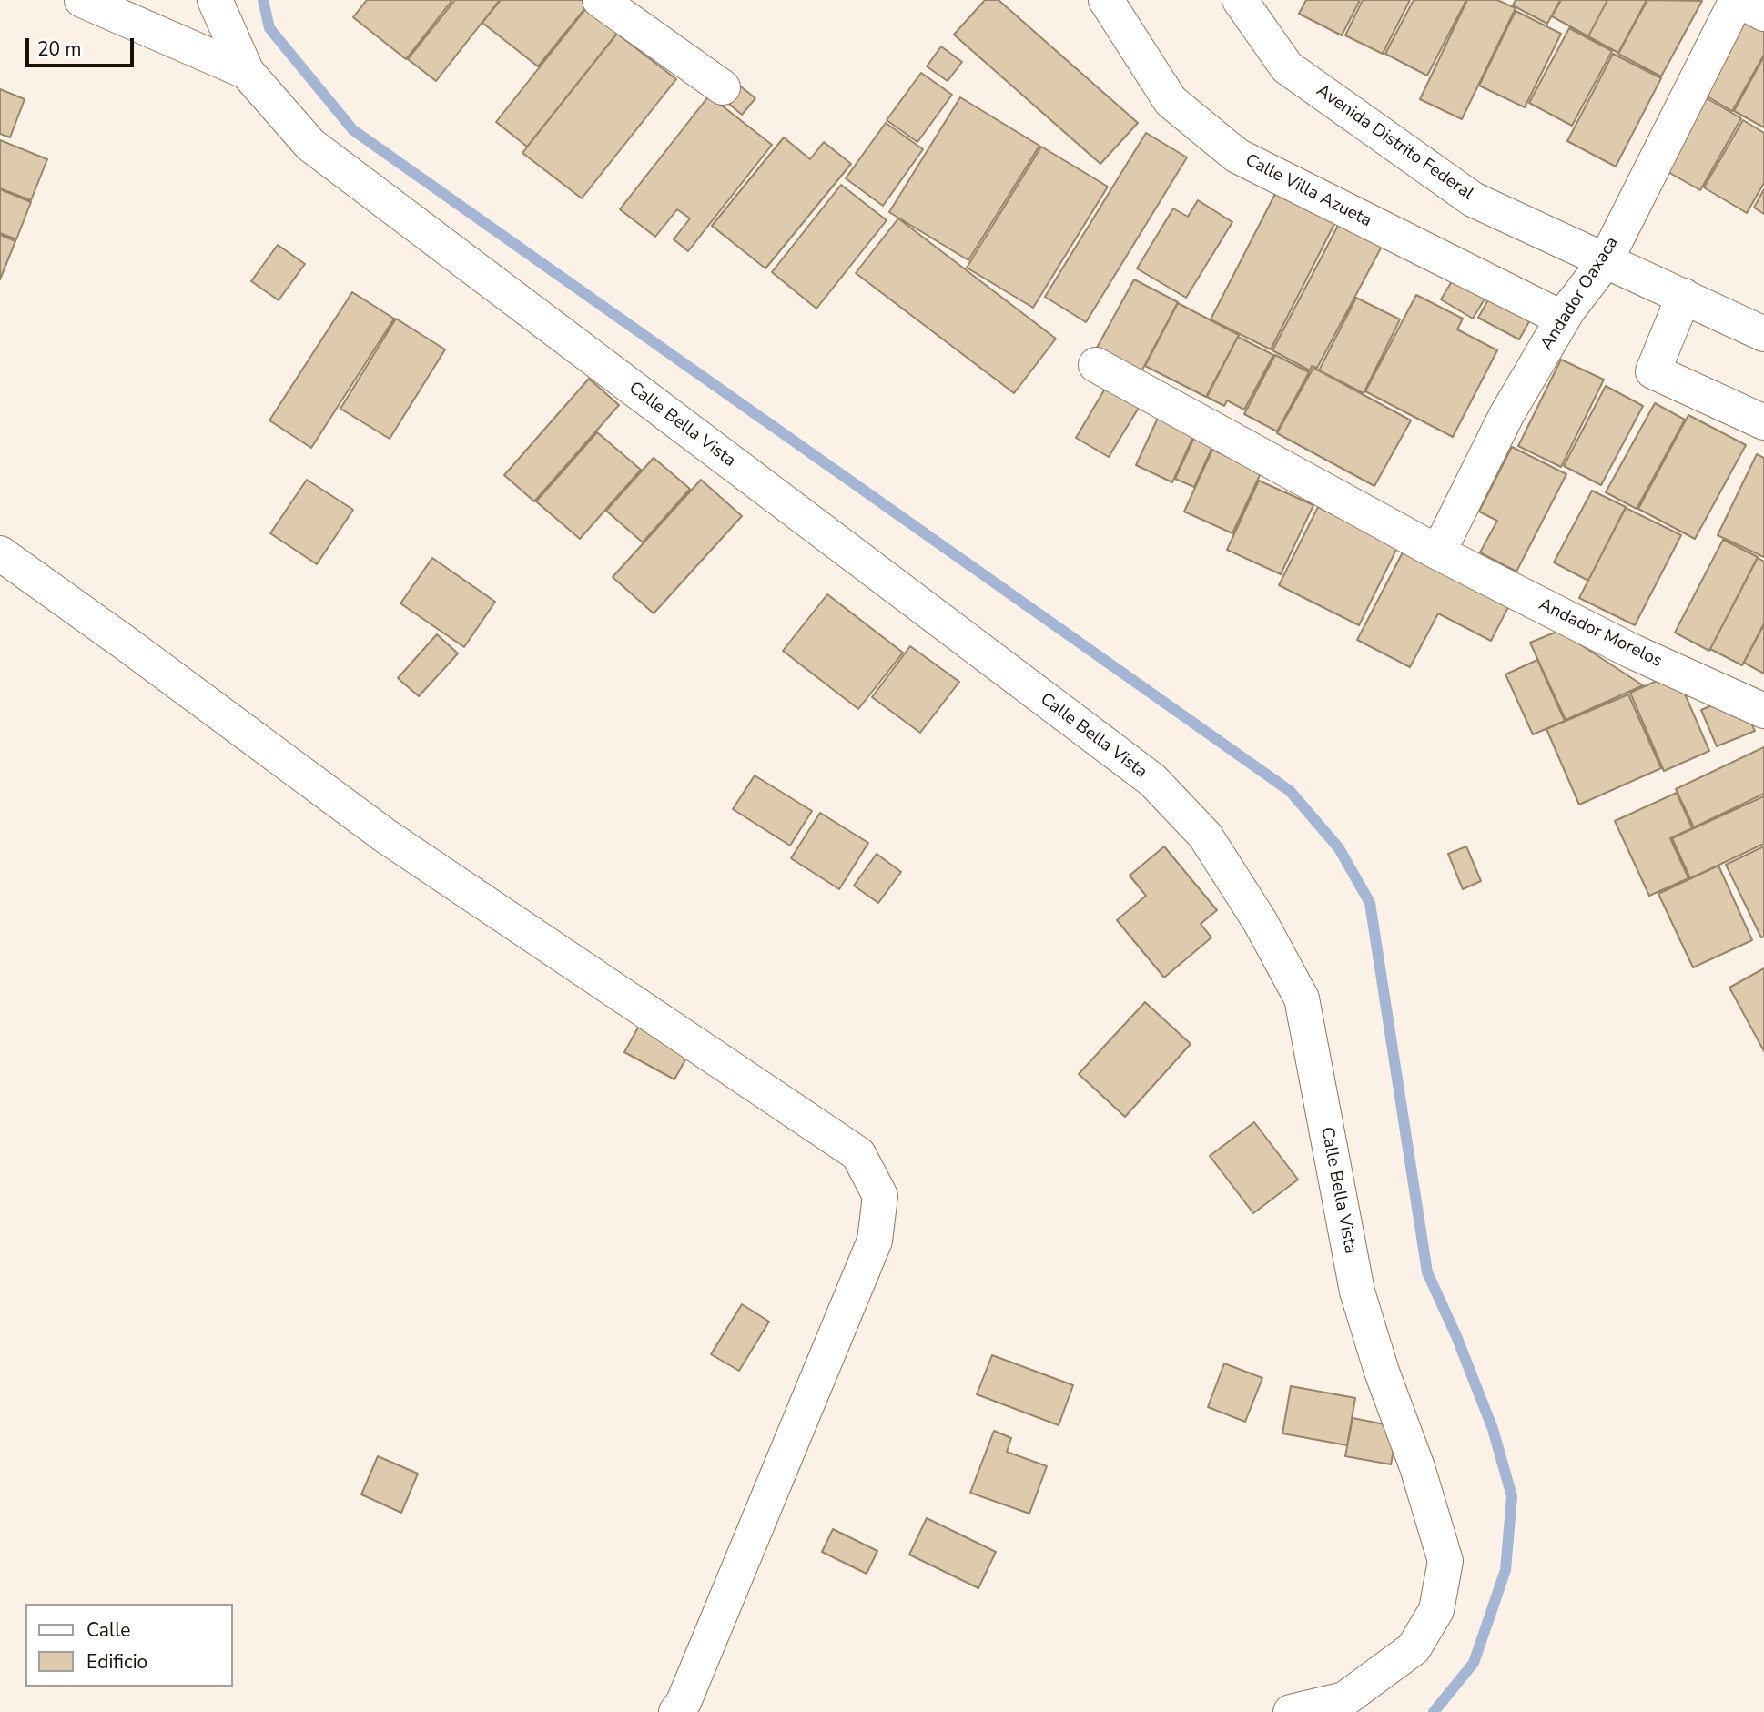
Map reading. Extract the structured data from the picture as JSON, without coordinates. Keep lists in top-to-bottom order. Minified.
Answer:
{"streets":{"street":["Avenida Distrito Federal","Calle Villa Azueta","Andador Oaxaca","Calle Bella Vista","Andador Morelos"]},"crossings":[["Avenida Distrito Federal","Andador Oaxaca"],["Calle Villa Azueta","Andador Oaxaca"],["Andador Oaxaca","Andador Morelos"]],"legend":["Calle","Edificio"],"scale_bar":"20 m"}
